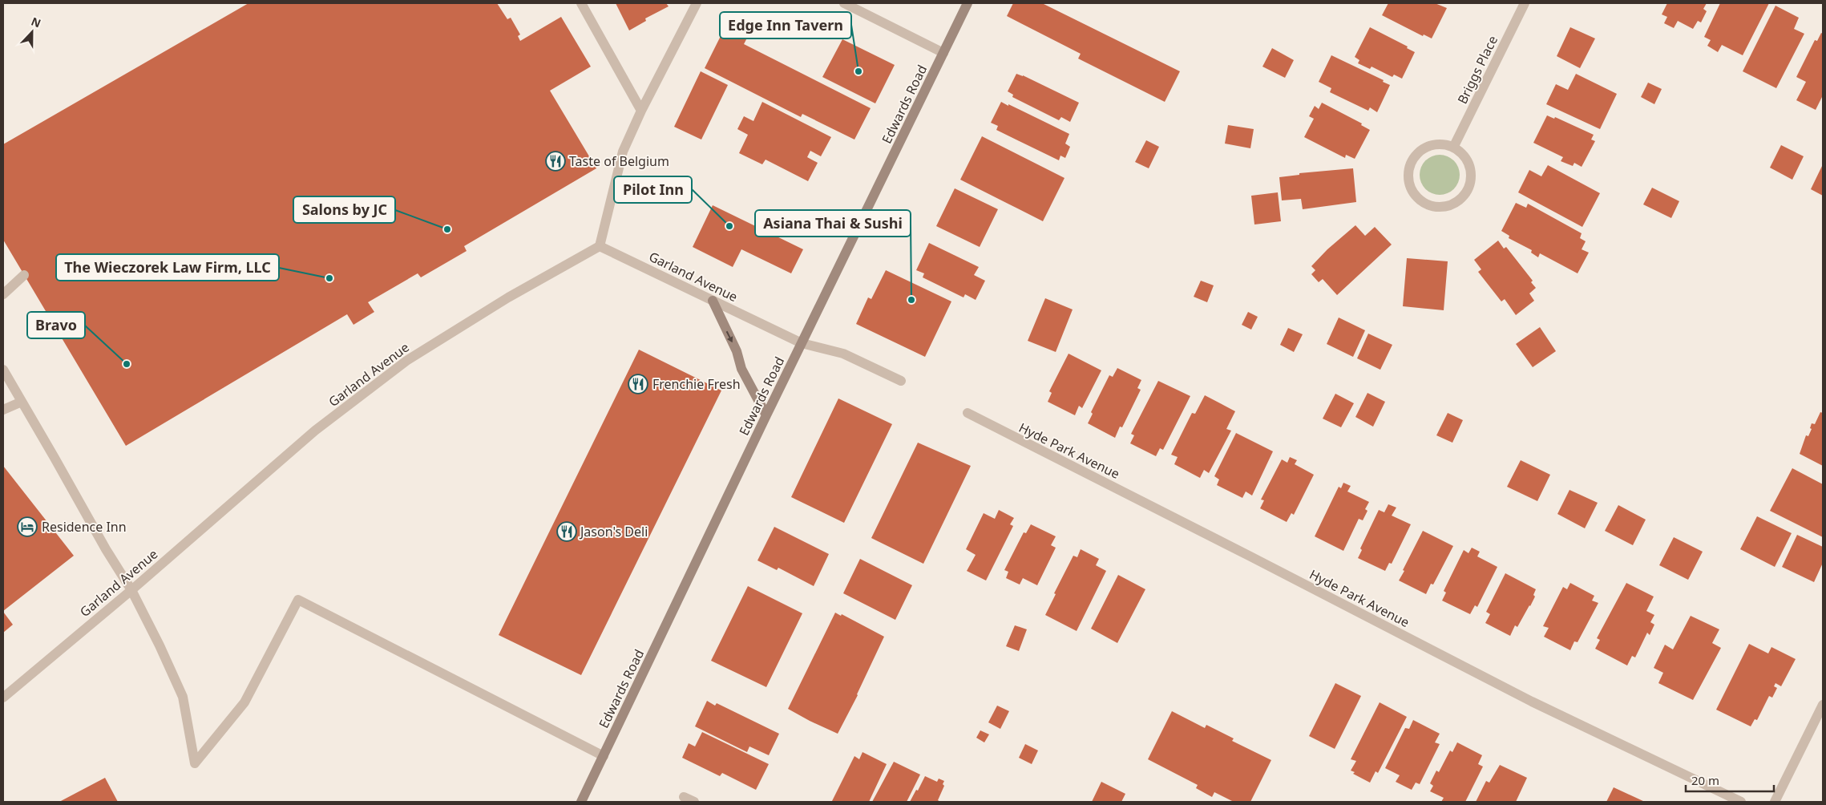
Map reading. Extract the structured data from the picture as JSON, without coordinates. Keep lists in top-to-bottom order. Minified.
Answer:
{"streets":{"main road":["Edwards Road"],"street":["Briggs Place","Garland Avenue","Hyde Park Avenue"]},"crossings":[["Edwards Road","Garland Avenue"]],"places":{"other":["Edge Inn Tavern","Pilot Inn","Salons by JC","The Wieczorek Law Firm, LLC","Asiana Thai & Sushi","Bravo"],"restaurant":["Taste of Belgium","Frenchie Fresh","Jason's Deli"],"hotel":["Residence Inn"]},"scale_bar":"20 m","north":"top"}
